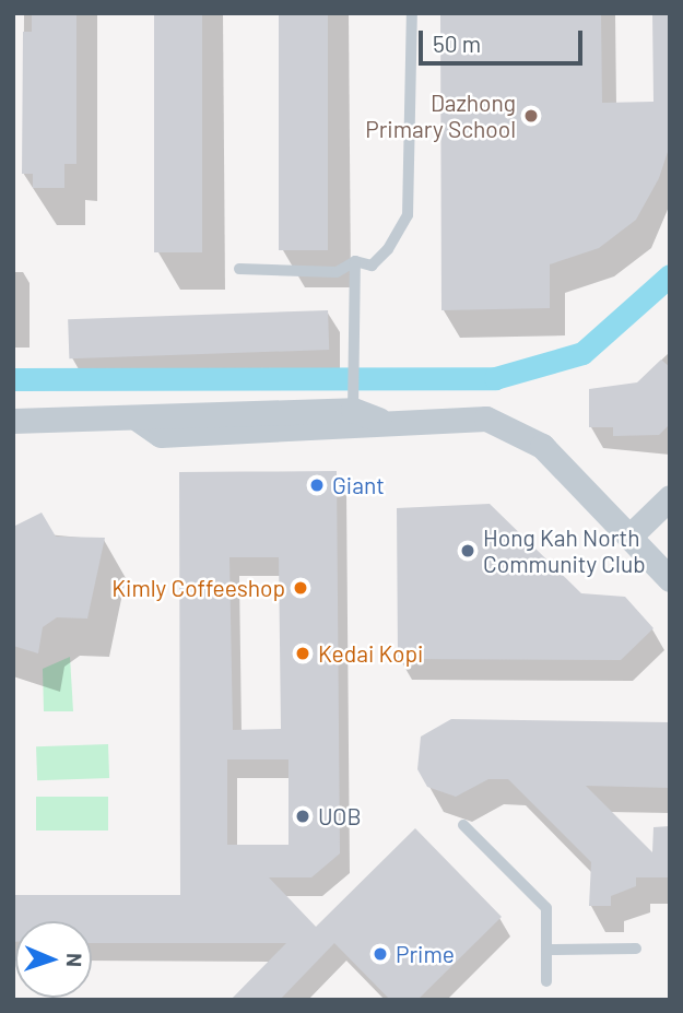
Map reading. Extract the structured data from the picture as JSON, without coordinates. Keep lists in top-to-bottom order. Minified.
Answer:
{"places":["Dazhong Primary School","Giant","Hong Kah North Community Club","Kimly Coffeeshop","Kedai Kopi","UOB","Prime"],"scale_bar":"50 m","north":"right"}
